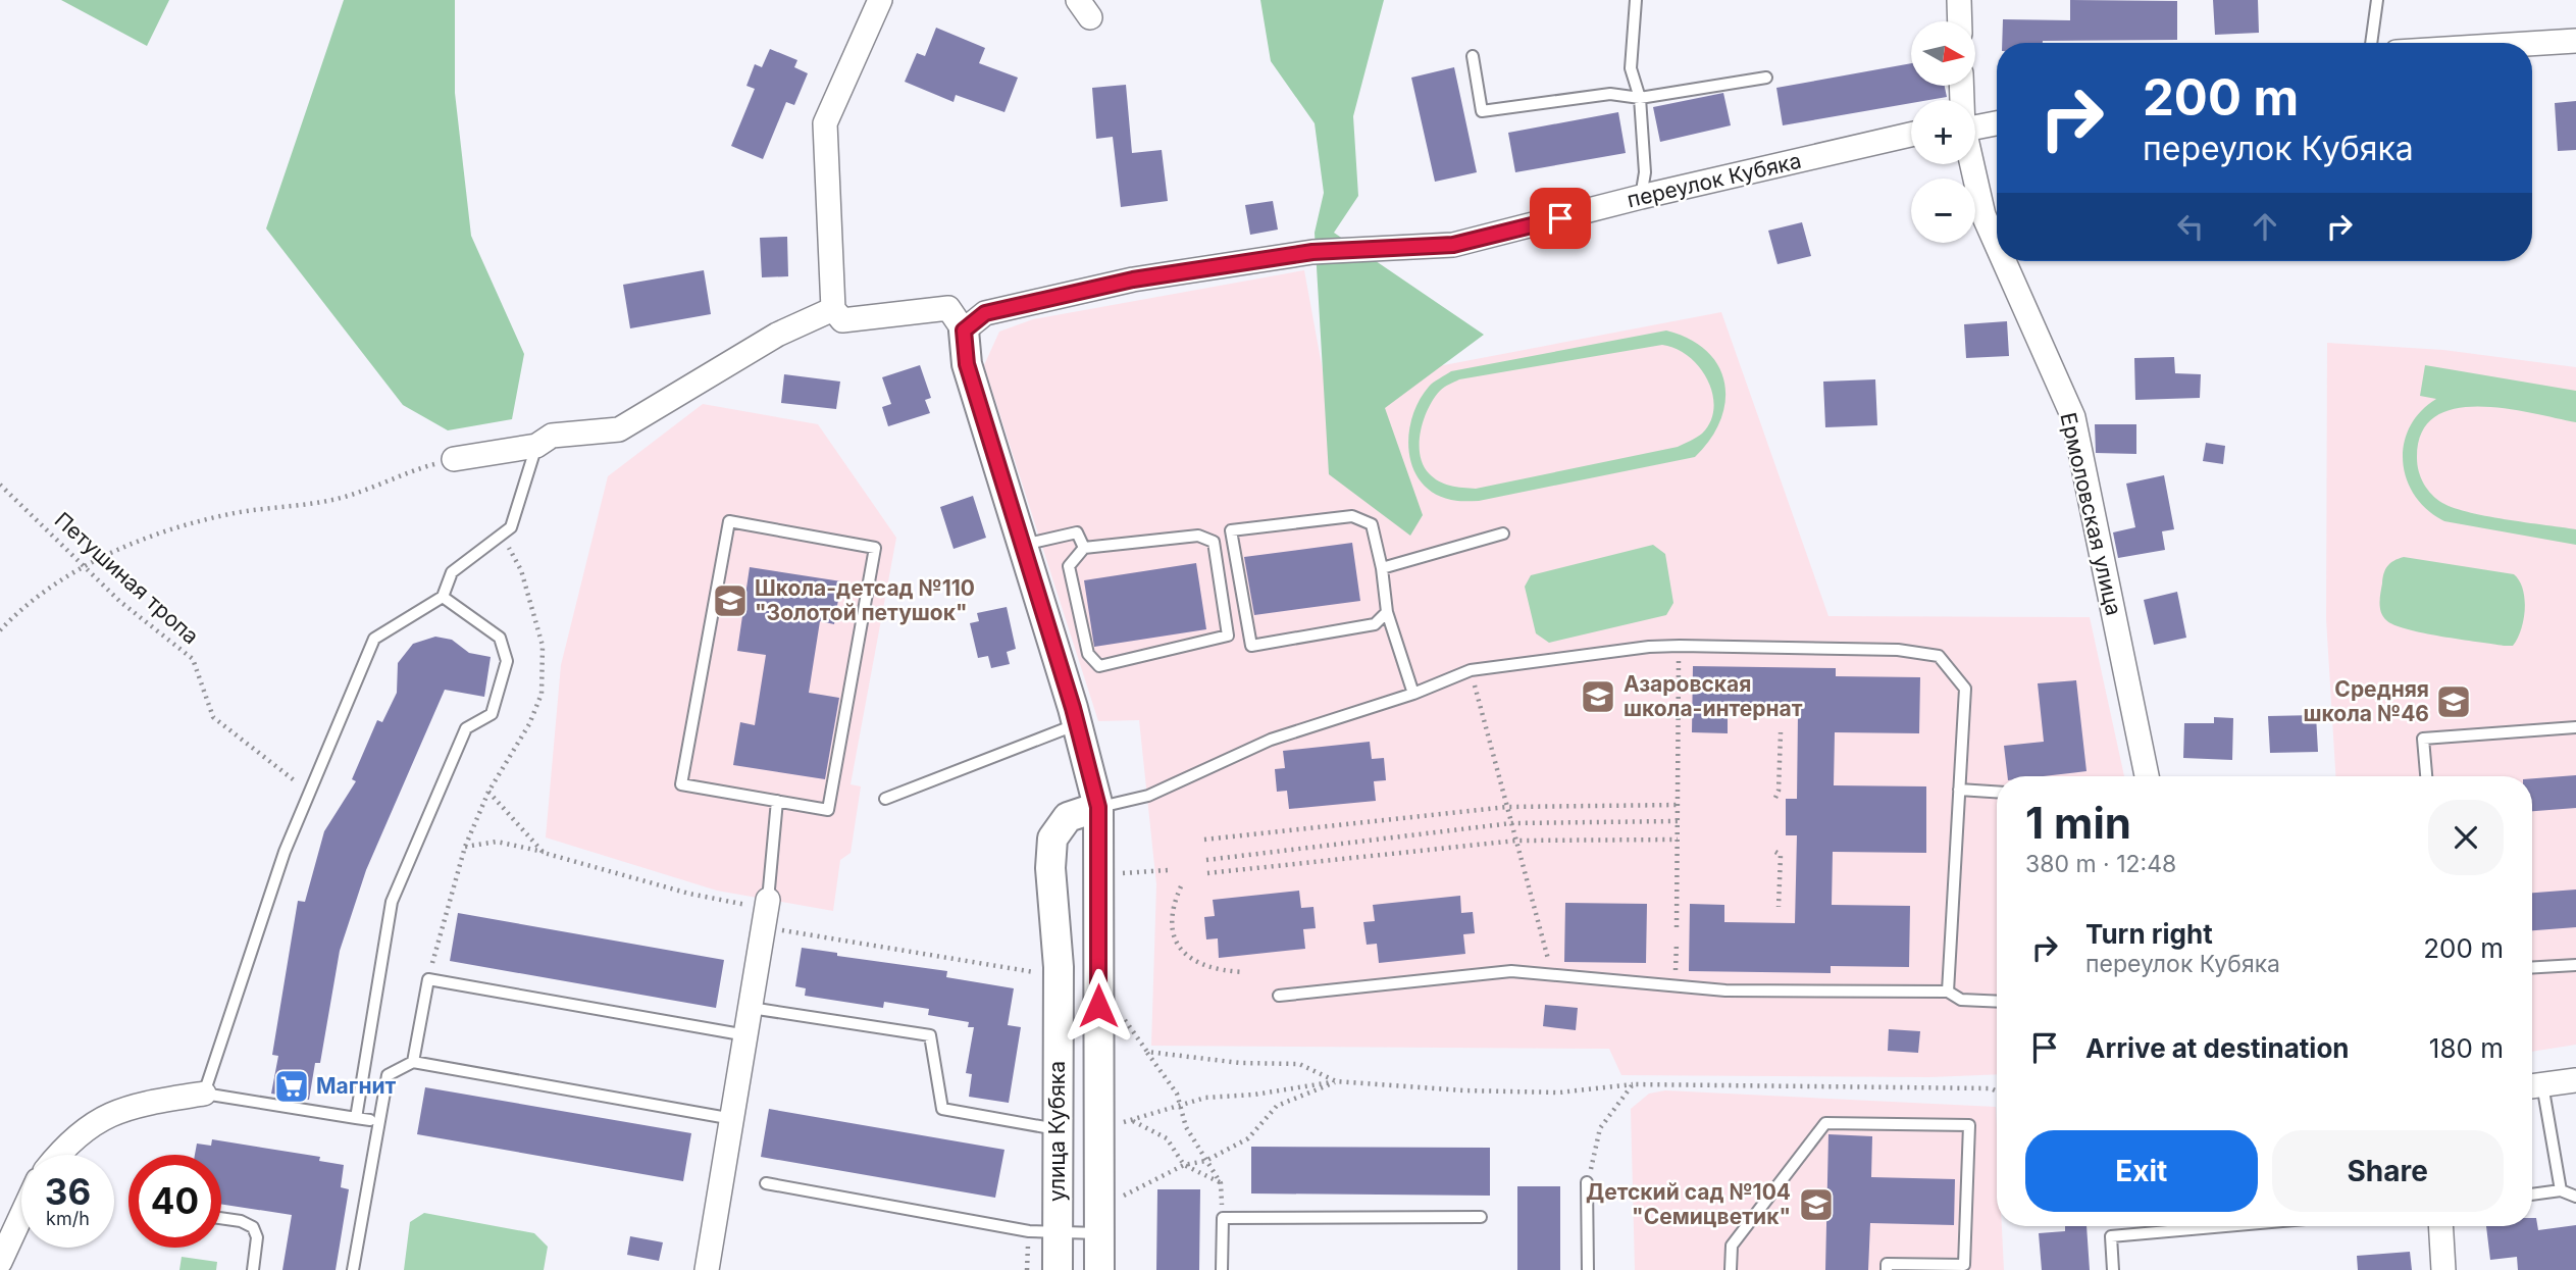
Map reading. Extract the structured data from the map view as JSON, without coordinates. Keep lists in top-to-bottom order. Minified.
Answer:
{"streets":{"street":["переулок Кубяка","Ермоловская улица","улица Кубяка"],"path":["Петушиная тропа"]},"crossings":[["переулок Кубяка","улица Кубяка"]],"places":{"school or university":["Школа-детсад №110 \"Золотой петушок\"","Азаровская школа-интернат","Средняя школа №46","Детский сад №104 \"Семицветик\""],"supermarket":["Магнит"]},"north":"right","page":{"map_buttons":["+","−"],"turn":["200 m","переулок Кубяка"],"heading":["1 min","380 m · 12:48"],"list":[{"name":"Turn right","note":"переулок Кубяка","value":"200 m"},{"name":"Arrive at destination","value":"180 m"}],"buttons":["Exit","Share"],"speed":"36 km/h","limit":"40"}}
